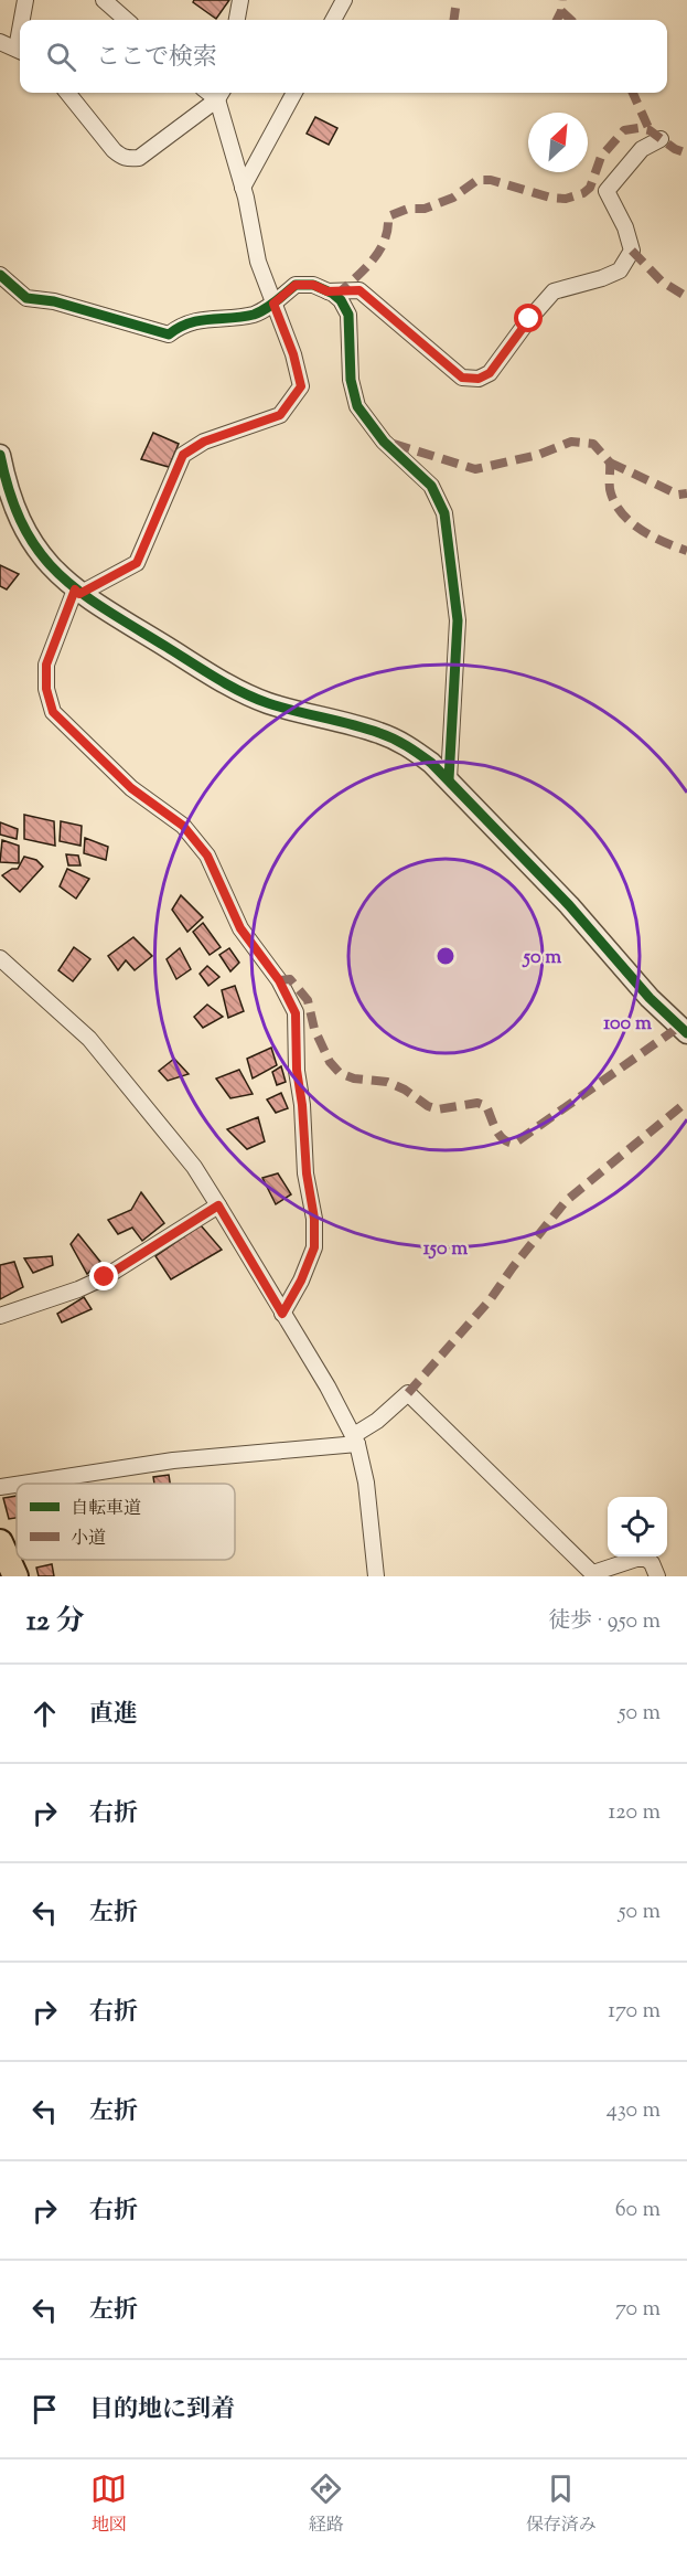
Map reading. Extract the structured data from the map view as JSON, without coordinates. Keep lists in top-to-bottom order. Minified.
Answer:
{"legend":["自転車道","小道"],"north":"top right","page":{"search":"ここで検索","heading":["12 分","徒歩 · 950 m"],"list":[["直進","50 m"],["右折","120 m"],["左折","50 m"],["右折","170 m"],["左折","430 m"],["右折","60 m"],["左折","70 m"],"目的地に到着"],"nav":["地図","経路","保存済み"]},"rings":["50 m","100 m","150 m"]}
